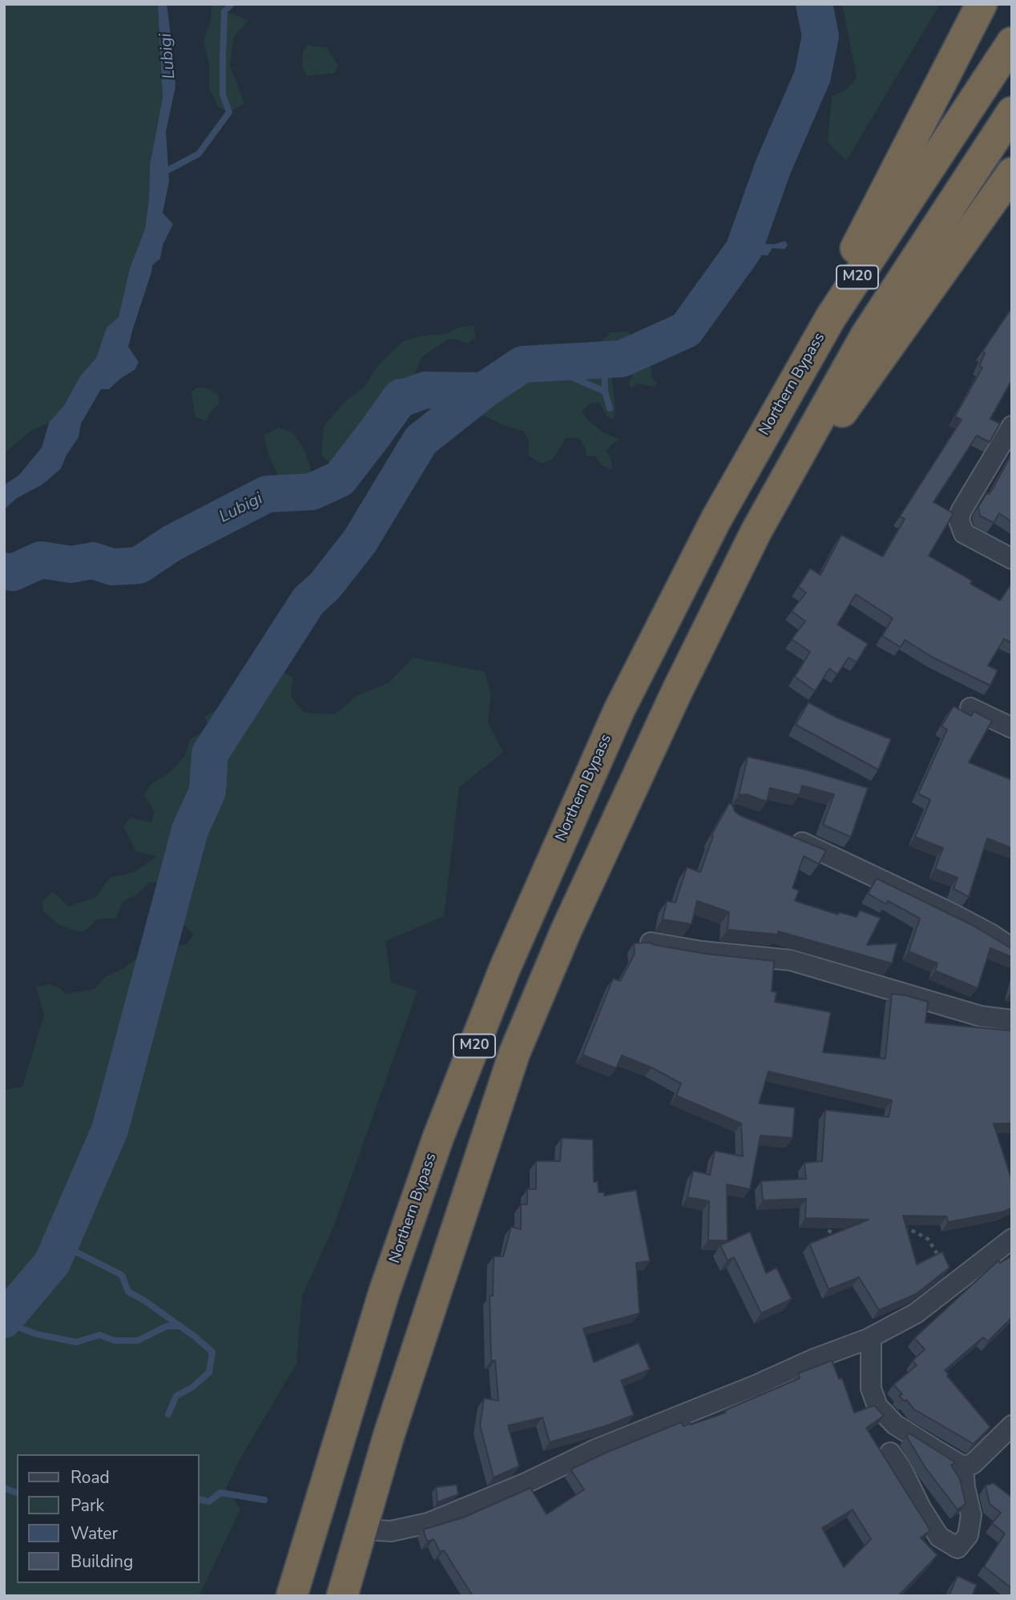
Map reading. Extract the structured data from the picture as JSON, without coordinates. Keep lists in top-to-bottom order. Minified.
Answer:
{"streets":{"highway":["M20","Northern Bypass"]},"water":["Lubigi"],"legend":["Road","Park","Water","Building"]}
